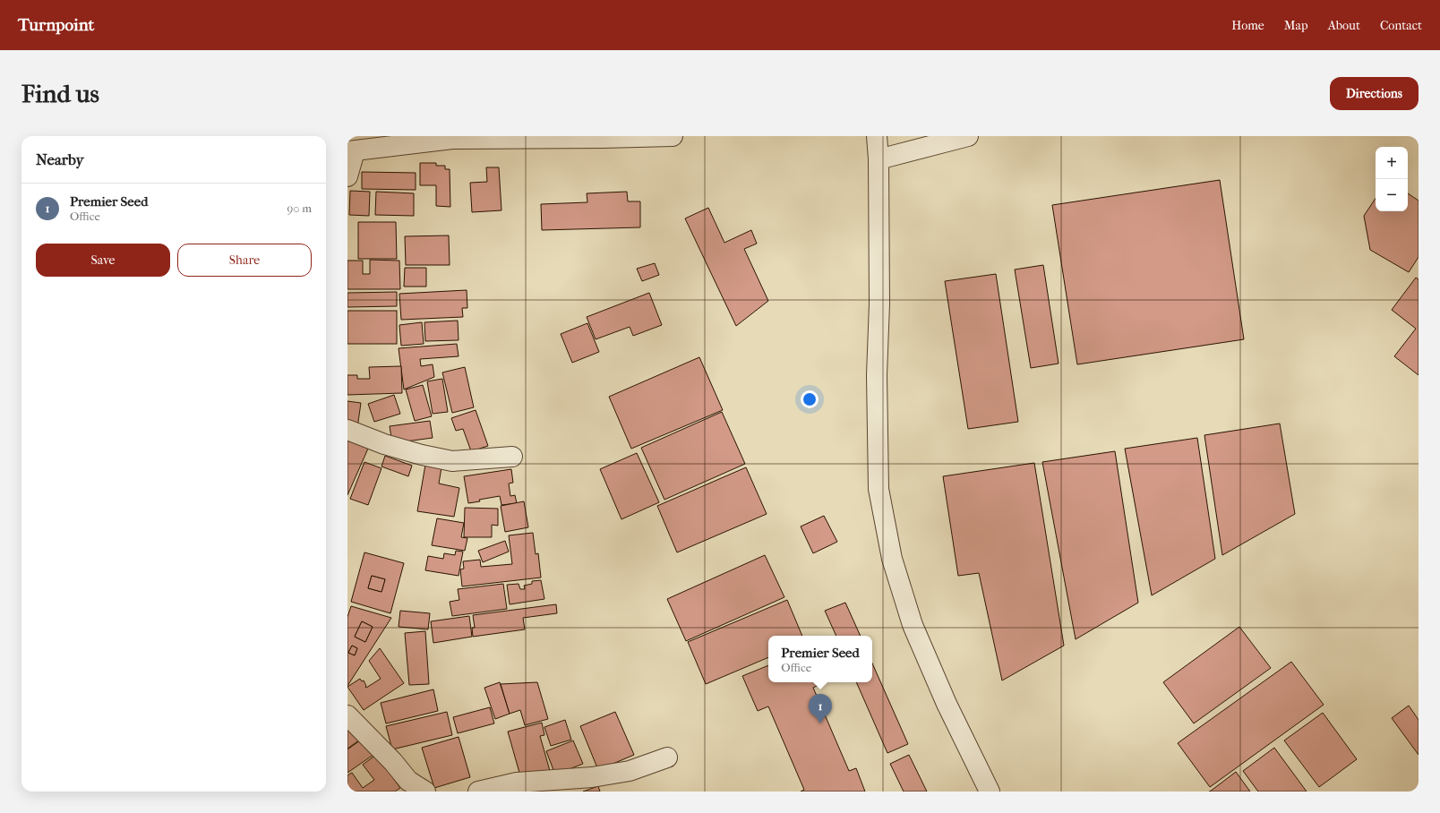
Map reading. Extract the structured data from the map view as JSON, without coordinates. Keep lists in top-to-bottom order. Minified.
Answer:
{"page":{"header":"Turnpoint","nav":["Home","Map","About","Contact"],"buttons":["Directions",["Save","Share"]],"title":"Find us","heading":"Nearby","map_buttons":["+","−"],"list":[{"mark":"1","name":"Premier Seed","note":"Office","value":"90 m"}],"popup":["Premier Seed","Office"],"pins":"1"}}
